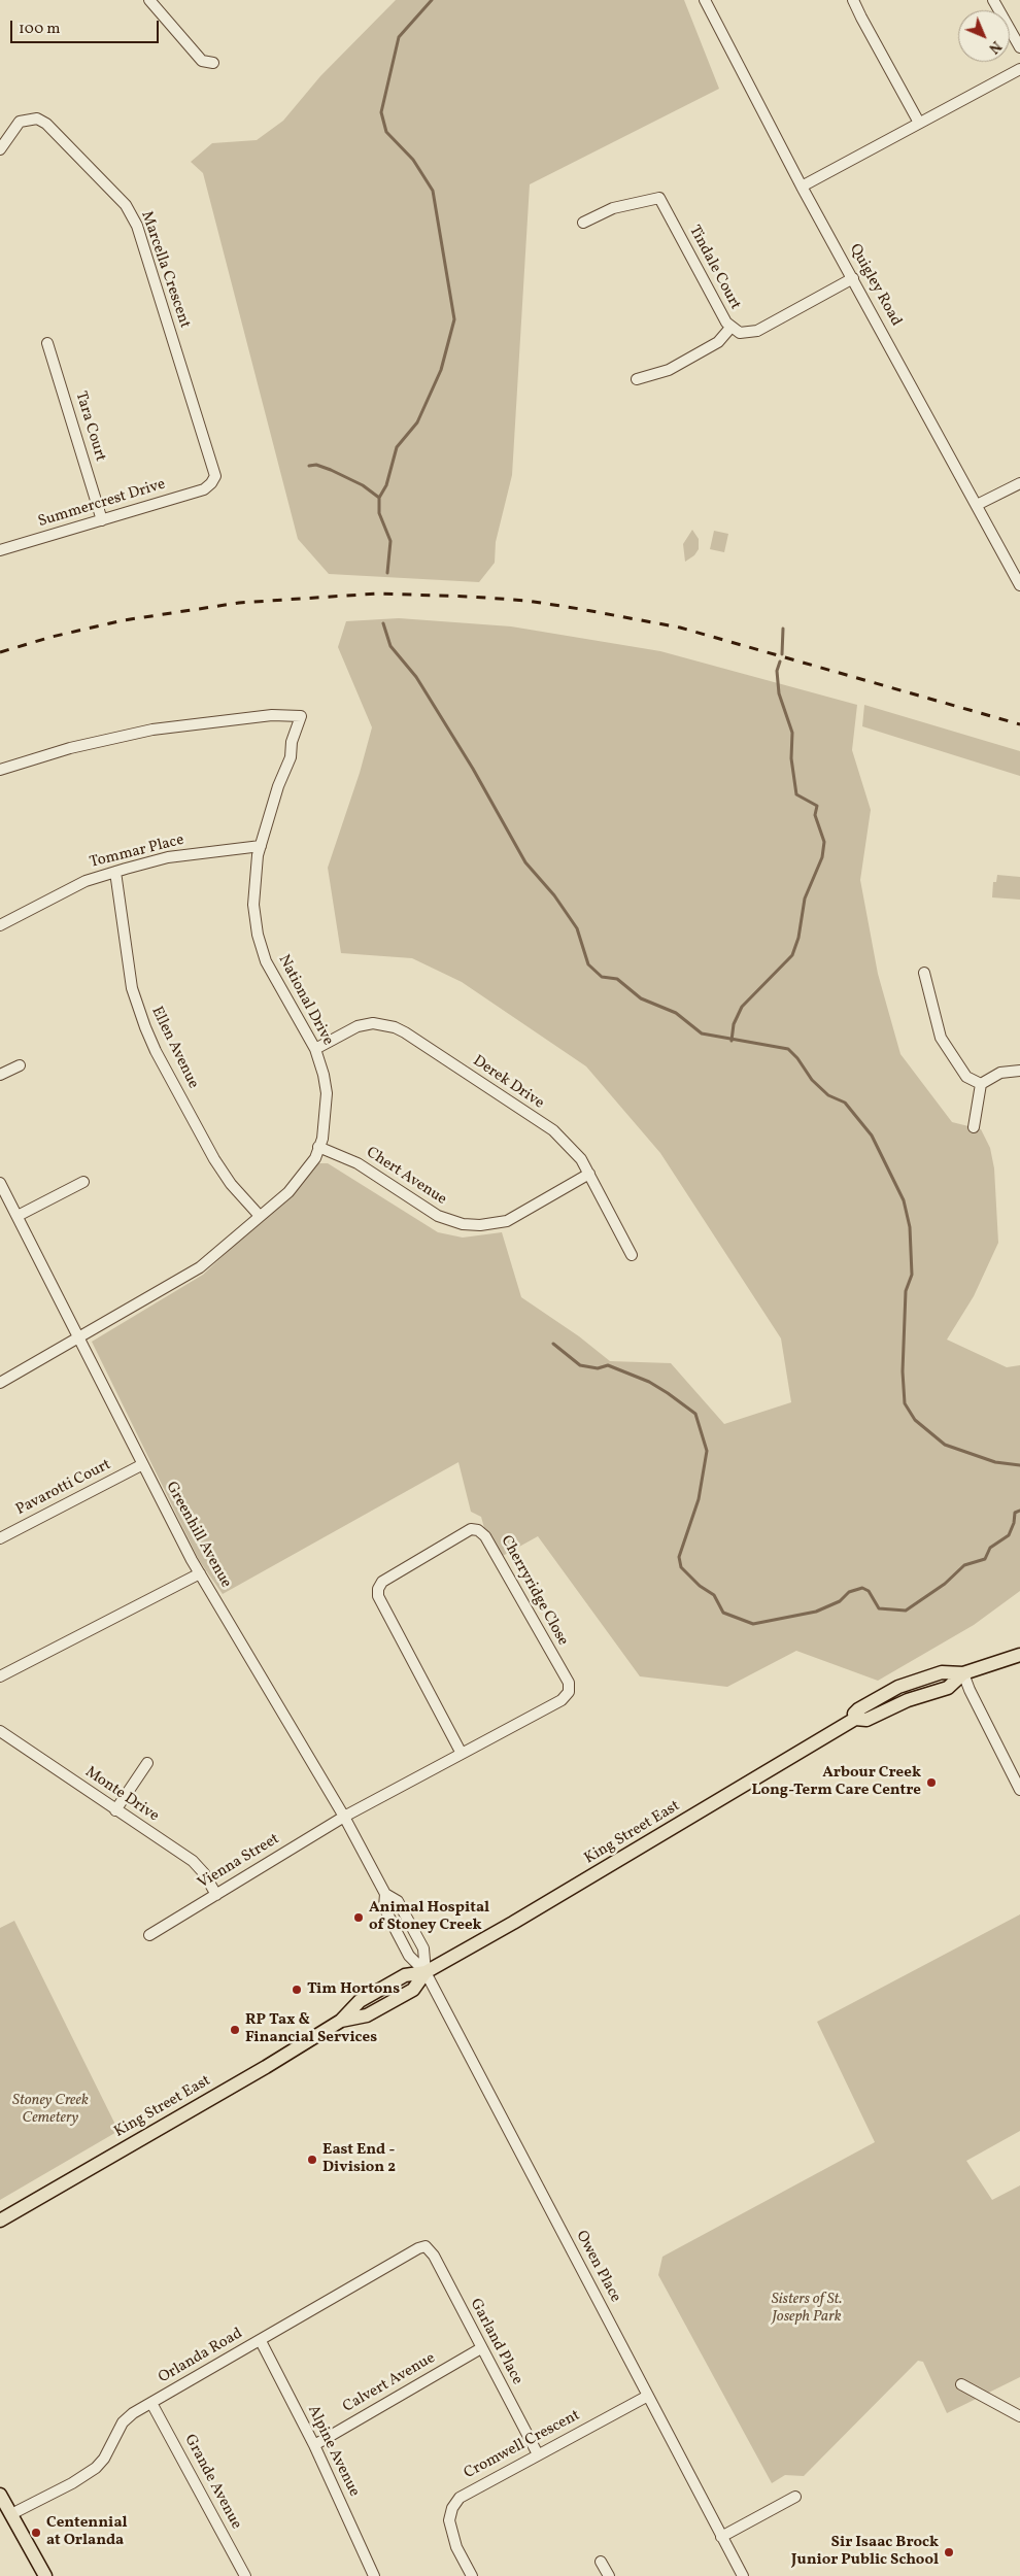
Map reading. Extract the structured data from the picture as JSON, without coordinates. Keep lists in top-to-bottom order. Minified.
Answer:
{"streets":{"main road":["King Street East"],"street":["Tindale Court","Marcella Crescent","Quigley Road","Tara Court","Summercrest Drive","Tommar Place","National Drive","Ellen Avenue","Derek Drive","Chert Avenue","Pavarotti Court","Greenhill Avenue","Cherryridge Close","Monte Drive","Vienna Street","Owen Place","Garland Place","Orlanda Road","Calvert Avenue","Cromwell Crescent","Alpine Avenue","Grande Avenue"]},"crossings":[["Tindale Court","Quigley Road"],["Marcella Crescent","Summercrest Drive"],["Tara Court","Summercrest Drive"],["Tommar Place","National Drive"],["Tommar Place","Ellen Avenue"],["National Drive","Ellen Avenue"],["National Drive","Derek Drive"],["National Drive","Chert Avenue"],["National Drive","Greenhill Avenue"],["Derek Drive","Chert Avenue"],["Pavarotti Court","Greenhill Avenue"],["Greenhill Avenue","Cherryridge Close"],["Greenhill Avenue","King Street East"],["Greenhill Avenue","Vienna Street"],["Greenhill Avenue","Owen Place"],["Cherryridge Close","Vienna Street"],["Monte Drive","Vienna Street"],["King Street East","Owen Place"],["Owen Place","Cromwell Crescent"],["Garland Place","Orlanda Road"],["Garland Place","Calvert Avenue"],["Garland Place","Cromwell Crescent"],["Orlanda Road","Alpine Avenue"],["Orlanda Road","Grande Avenue"],["Calvert Avenue","Alpine Avenue"]],"parks":["Stoney Creek Cemetery","Sisters of St. Joseph Park"],"places":["Arbour Creek Long-Term Care Centre","Animal Hospital of Stoney Creek","Tim Hortons","RP Tax & Financial Services","East End - Division 2","Centennial at Orlanda","Sir Isaac Brock Junior Public School"],"scale_bar":"100 m","north":"bottom right"}
